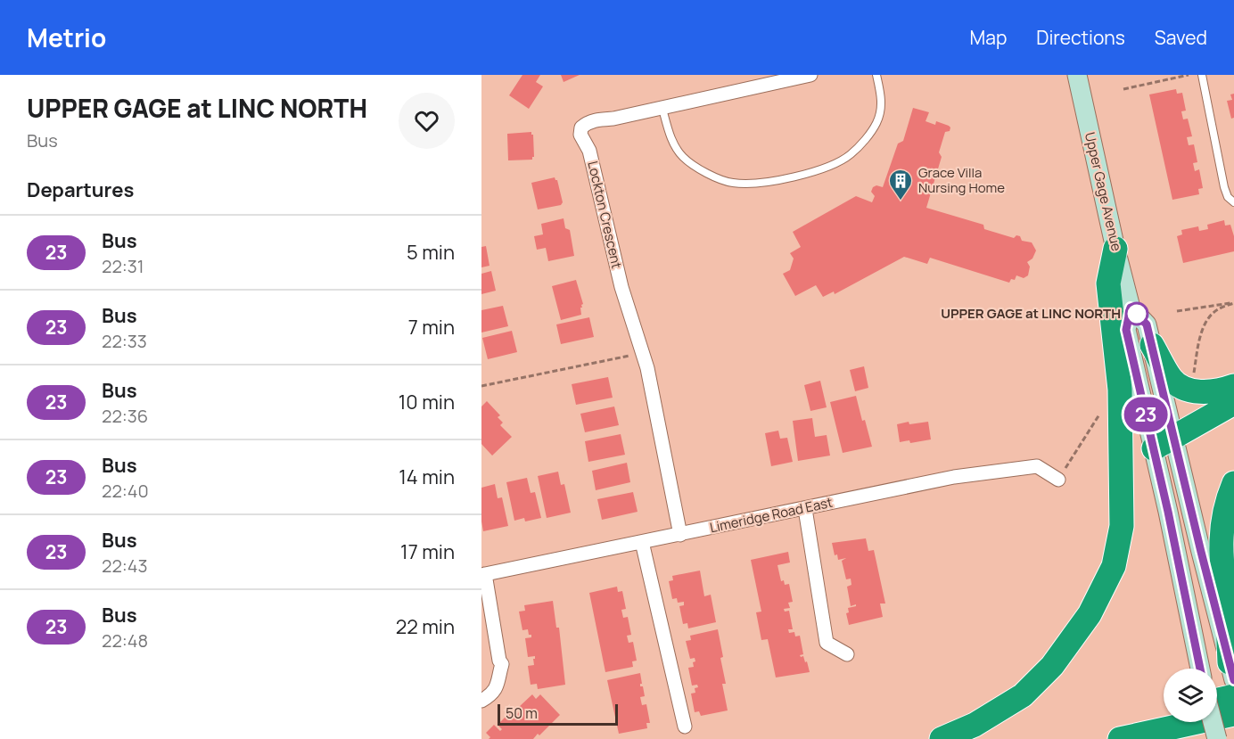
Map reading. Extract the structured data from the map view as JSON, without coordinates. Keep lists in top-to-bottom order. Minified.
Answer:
{"streets":{"main road":["Upper Gage Avenue"],"street":["Lockton Crescent","Limeridge Road East"]},"crossings":[["Lockton Crescent","Limeridge Road East"]],"places":{"building":["Grace Villa Nursing Home"],"other":["UPPER GAGE at LINC NORTH"]},"lines":["bus line 23"],"scale_bar":"50 m","page":{"header":"Metrio","nav":["Map","Directions","Saved"],"heading":[["UPPER GAGE at LINC NORTH","Bus"],"Departures"],"on_map":"23","list":[{"mark":"23","name":"Bus","note":"22:31","value":"5 min"},{"mark":"23","name":"Bus","note":"22:33","value":"7 min"},{"mark":"23","name":"Bus","note":"22:36","value":"10 min"},{"mark":"23","name":"Bus","note":"22:40","value":"14 min"},{"mark":"23","name":"Bus","note":"22:43","value":"17 min"},{"mark":"23","name":"Bus","note":"22:48","value":"22 min"}],"scale":"50 m"}}
